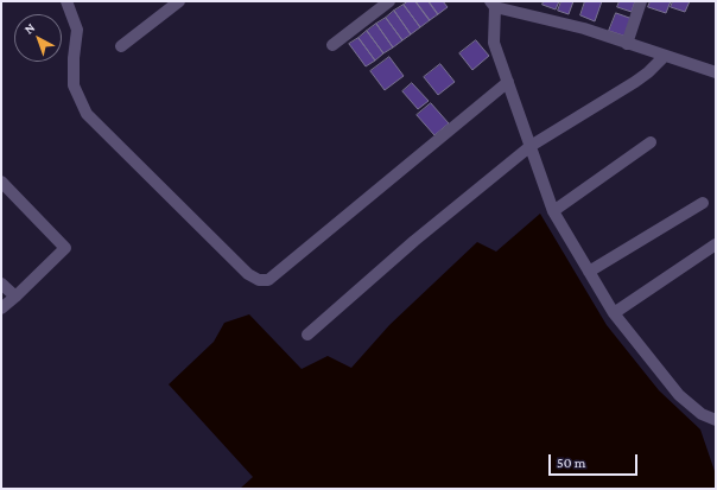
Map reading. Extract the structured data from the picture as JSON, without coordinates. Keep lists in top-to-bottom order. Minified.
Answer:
{"scale_bar":"50 m","north":"top left"}
